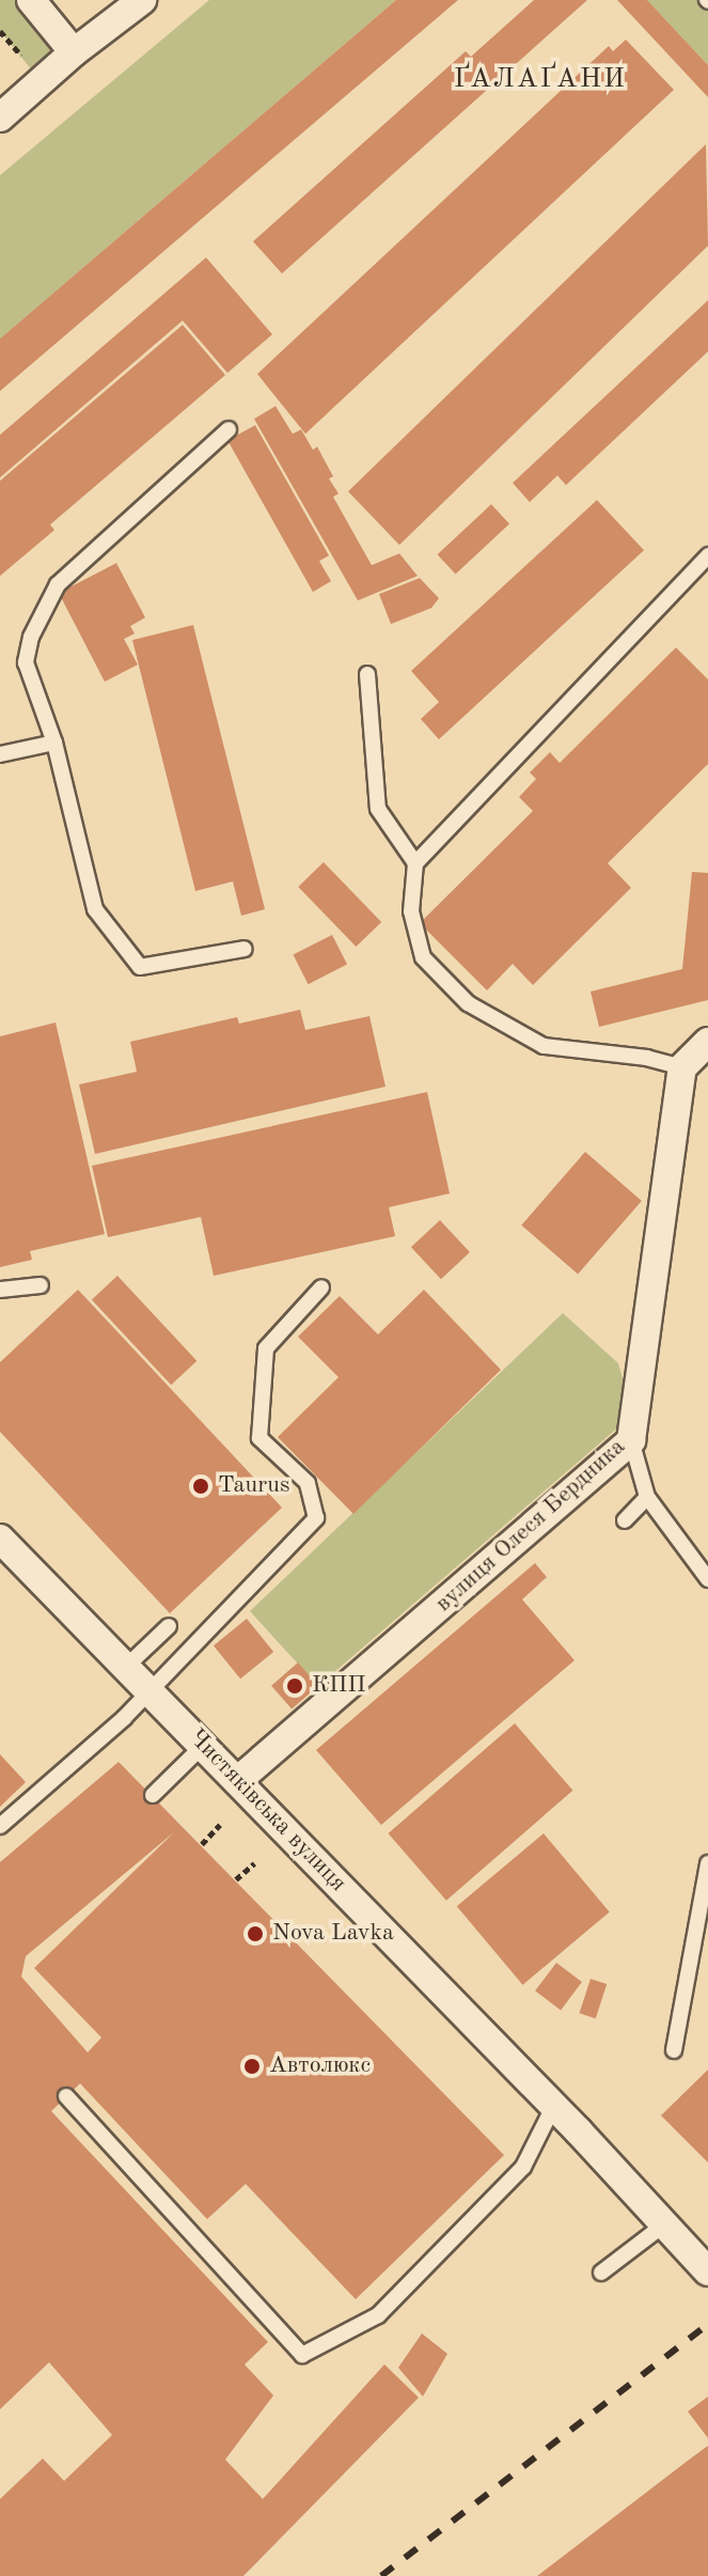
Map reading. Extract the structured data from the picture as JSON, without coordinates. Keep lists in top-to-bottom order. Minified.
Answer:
{"streets":{"street":["вулиця Олеся Бердника","Чистяківська вулиця"]},"crossings":[["вулиця Олеся Бердника","Чистяківська вулиця"]],"districts":["ҐАЛАҐАНИ"],"places":["Taurus","КПП","Nova Lavka","Автолюкс"]}
